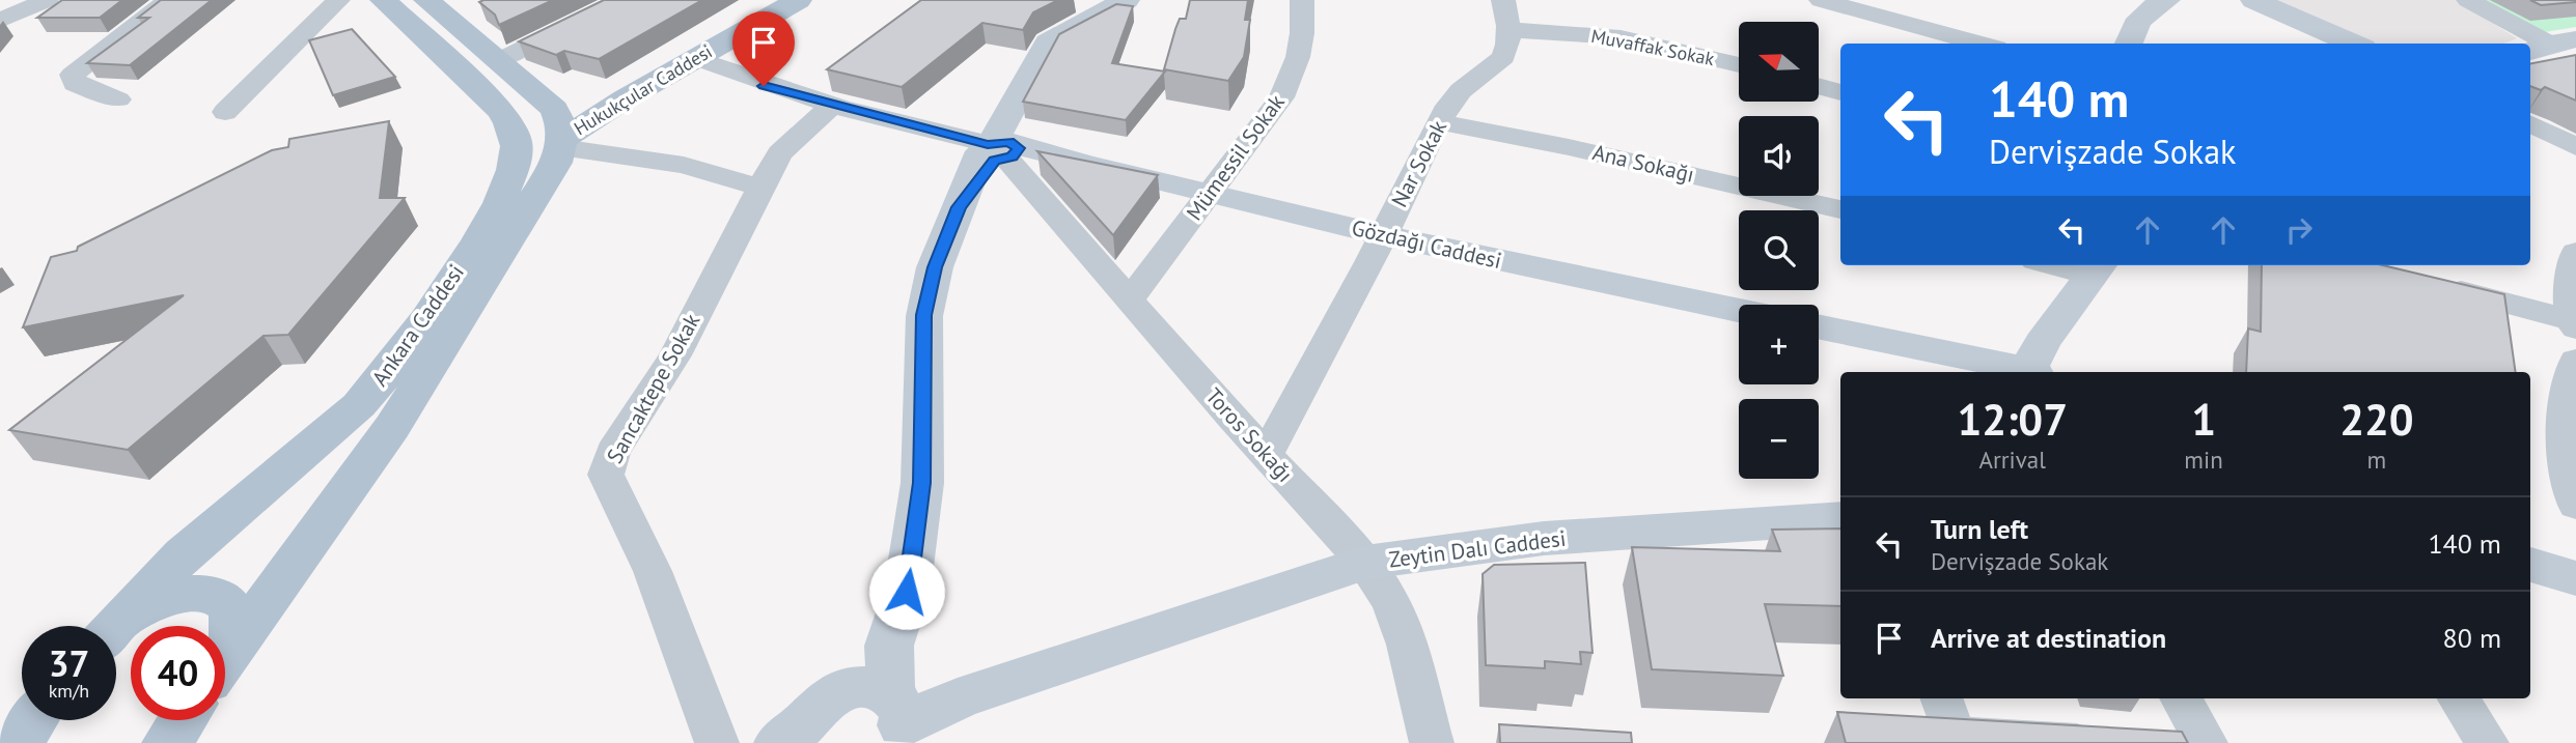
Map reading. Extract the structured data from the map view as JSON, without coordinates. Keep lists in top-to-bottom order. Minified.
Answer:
{"streets":{"main road":["Hukukçular Caddesi","Ankara Caddesi"],"street":["Muvaffak Sokak","Mümessil Sokak","Nar Sokak","Ana Sokağı","Gözdağı Caddesi","Sancaktepe Sokak","Toros Sokağı","Zeytin Dalı Caddesi"]},"crossings":[["Muvaffak Sokak","Nar Sokak"],["Hukukçular Caddesi","Ankara Caddesi"],["Mümessil Sokak","Gözdağı Caddesi"],["Mümessil Sokak","Toros Sokağı"],["Nar Sokak","Ana Sokağı"],["Nar Sokak","Gözdağı Caddesi"],["Nar Sokak","Toros Sokağı"],["Gözdağı Caddesi","Toros Sokağı"],["Toros Sokağı","Zeytin Dalı Caddesi"]],"north":"left","page":{"map_buttons":["+","−"],"turn":["140 m","Dervişzade Sokak"],"eta":["12:07","Arrival","1","min","220","m"],"list":[{"name":"Turn left","note":"Dervişzade Sokak","value":"140 m"},{"name":"Arrive at destination","value":"80 m"}],"speed":"37 km/h","limit":"40"}}
